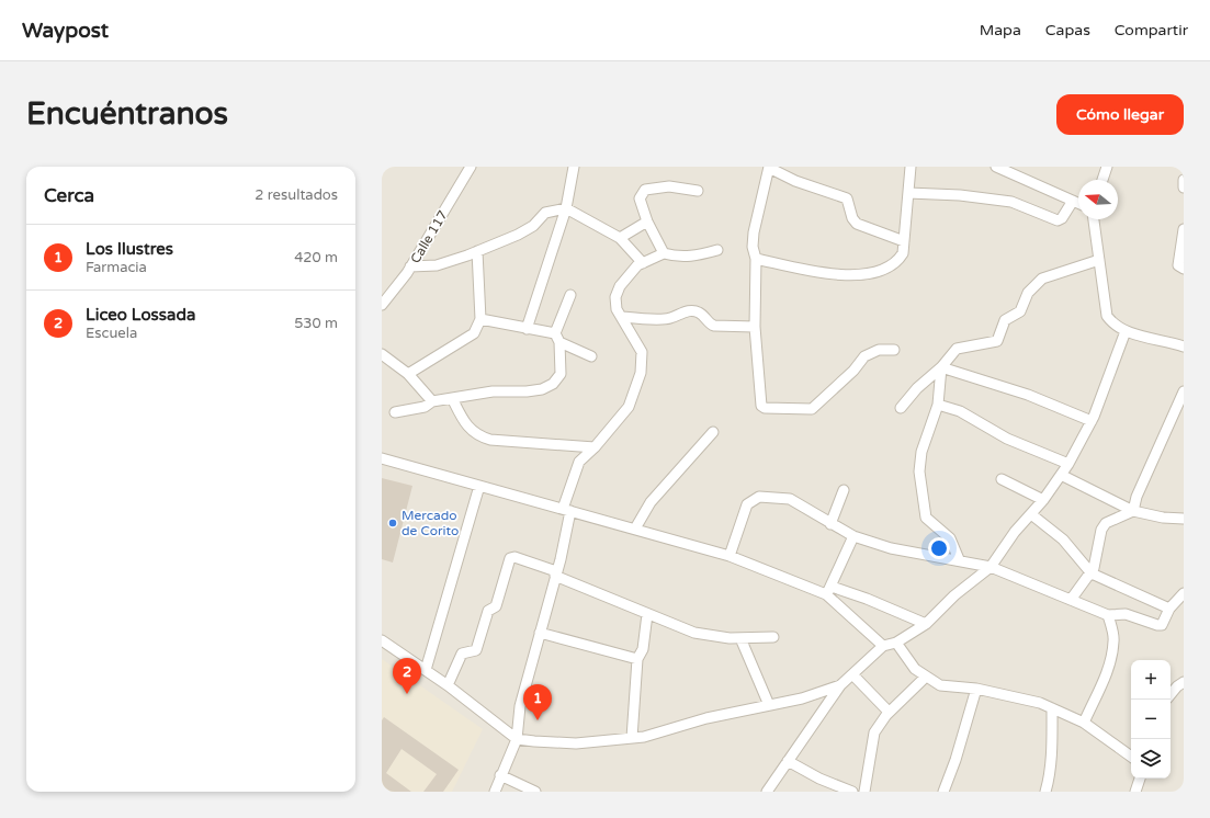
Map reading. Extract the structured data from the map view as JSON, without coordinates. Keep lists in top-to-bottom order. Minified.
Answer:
{"streets":{"street":["Calle 117"]},"places":["Mercado de Corito"],"north":"left","page":{"header":"Waypost","nav":["Mapa","Capas","Compartir"],"buttons":"Cómo llegar","title":"Encuéntranos","heading":["Cerca","2 resultados"],"list":[{"mark":"1","name":"Los Ilustres","note":"Farmacia","value":"420 m"},{"mark":"2","name":"Liceo Lossada","note":"Escuela","value":"530 m"}],"pins":["2","1"],"map_buttons":["+","−"]}}
